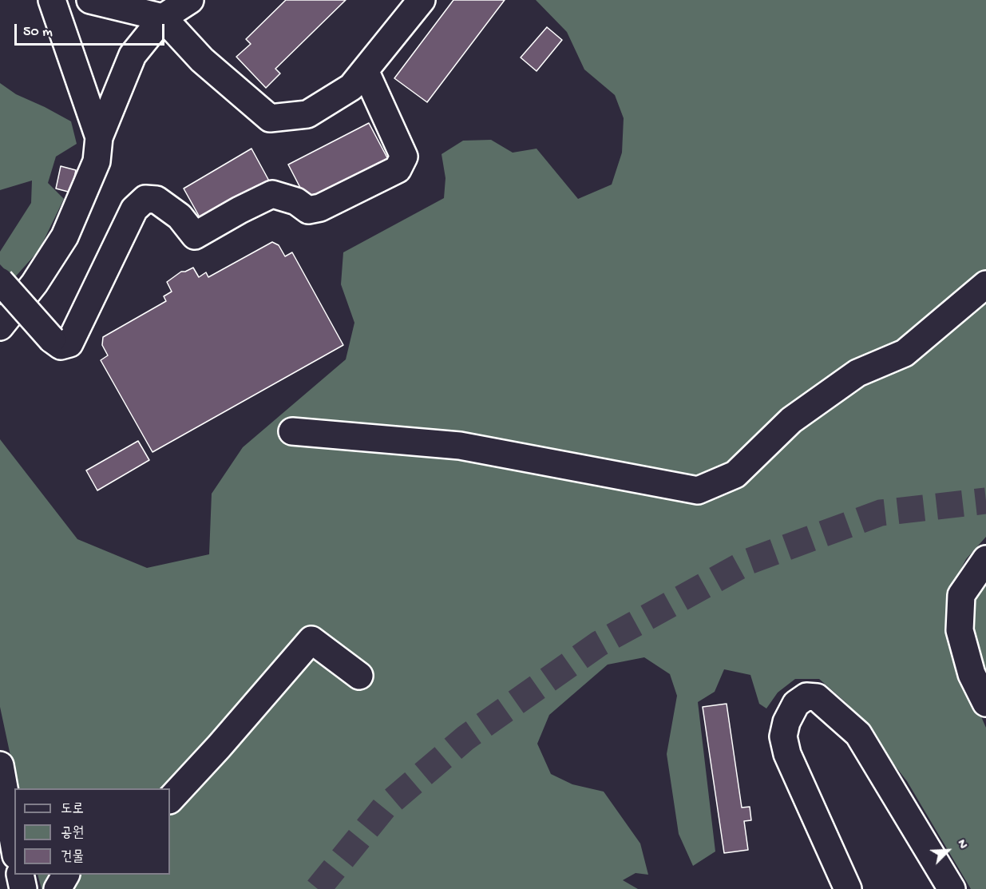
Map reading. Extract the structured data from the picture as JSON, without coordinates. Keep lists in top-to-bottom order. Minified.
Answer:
{"legend":["도로","공원","건물"],"scale_bar":"50 m","north":"top right"}
